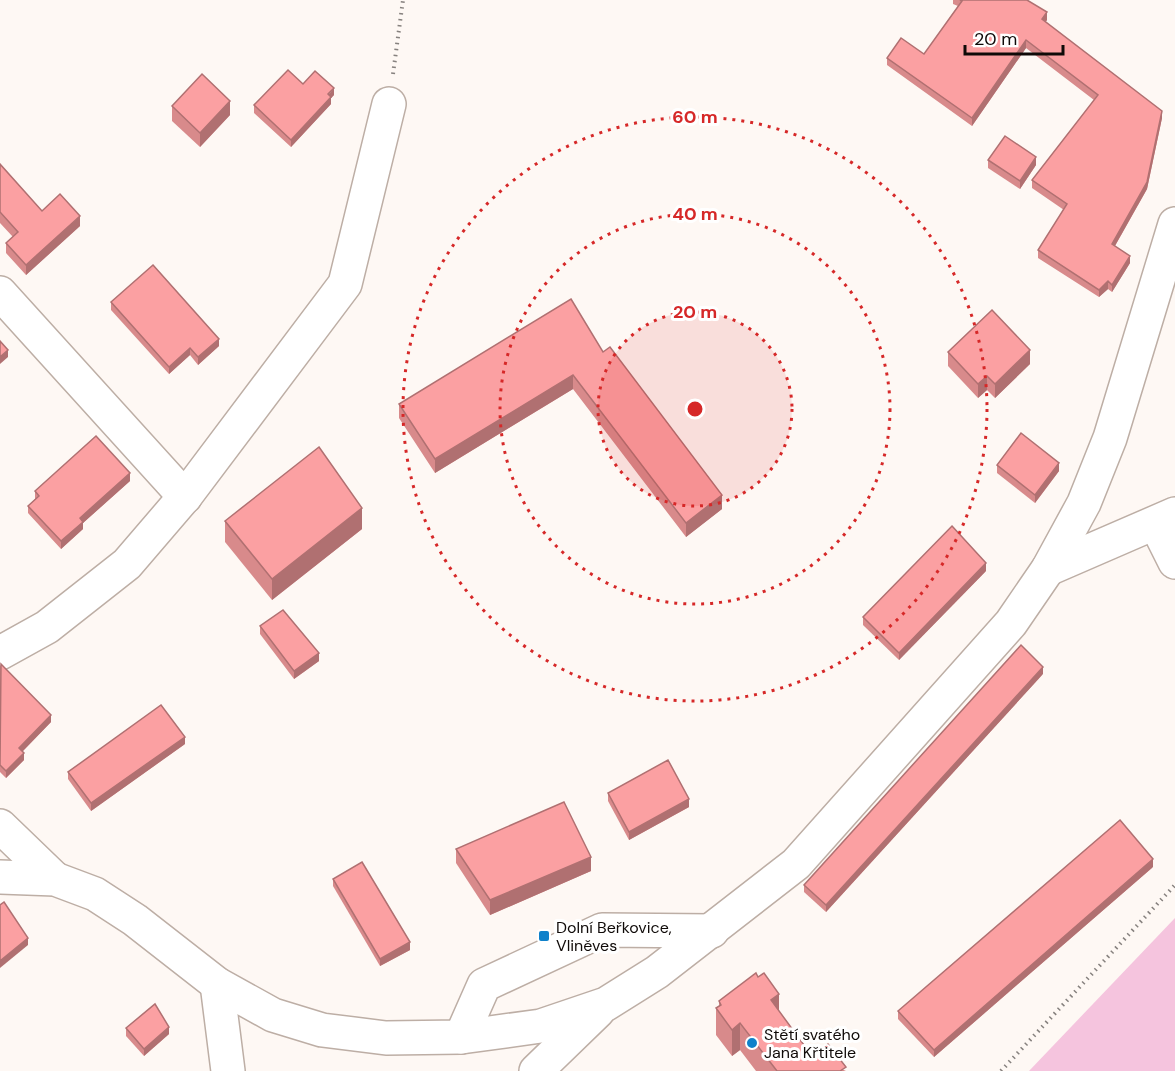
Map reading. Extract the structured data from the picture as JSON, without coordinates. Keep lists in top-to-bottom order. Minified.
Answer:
{"places":{"transit":["Dolní Beřkovice, Vliněves"],"other":["Stětí svatého Jana Křtitele"]},"scale_bar":"20 m","rings":["60 m","40 m","20 m"]}
